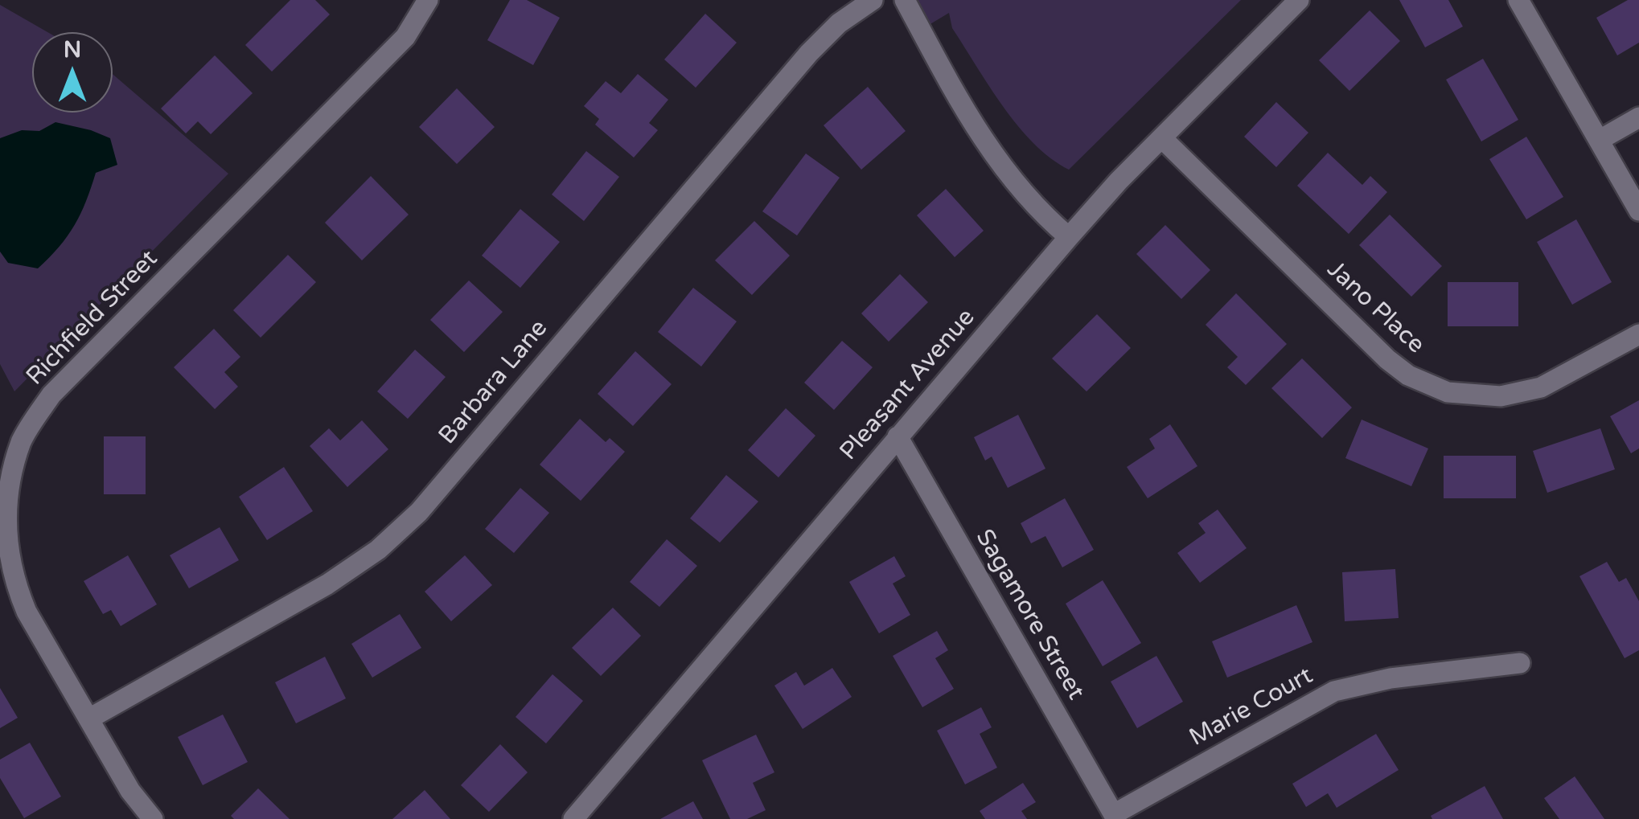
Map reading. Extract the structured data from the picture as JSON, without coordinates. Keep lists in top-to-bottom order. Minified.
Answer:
{"streets":{"street":["Jano Place","Richfield Street","Barbara Lane","Pleasant Avenue","Sagamore Street","Marie Court"]},"crossings":[["Jano Place","Pleasant Avenue"],["Richfield Street","Barbara Lane"],["Pleasant Avenue","Sagamore Street"],["Sagamore Street","Marie Court"]],"north":"top"}
